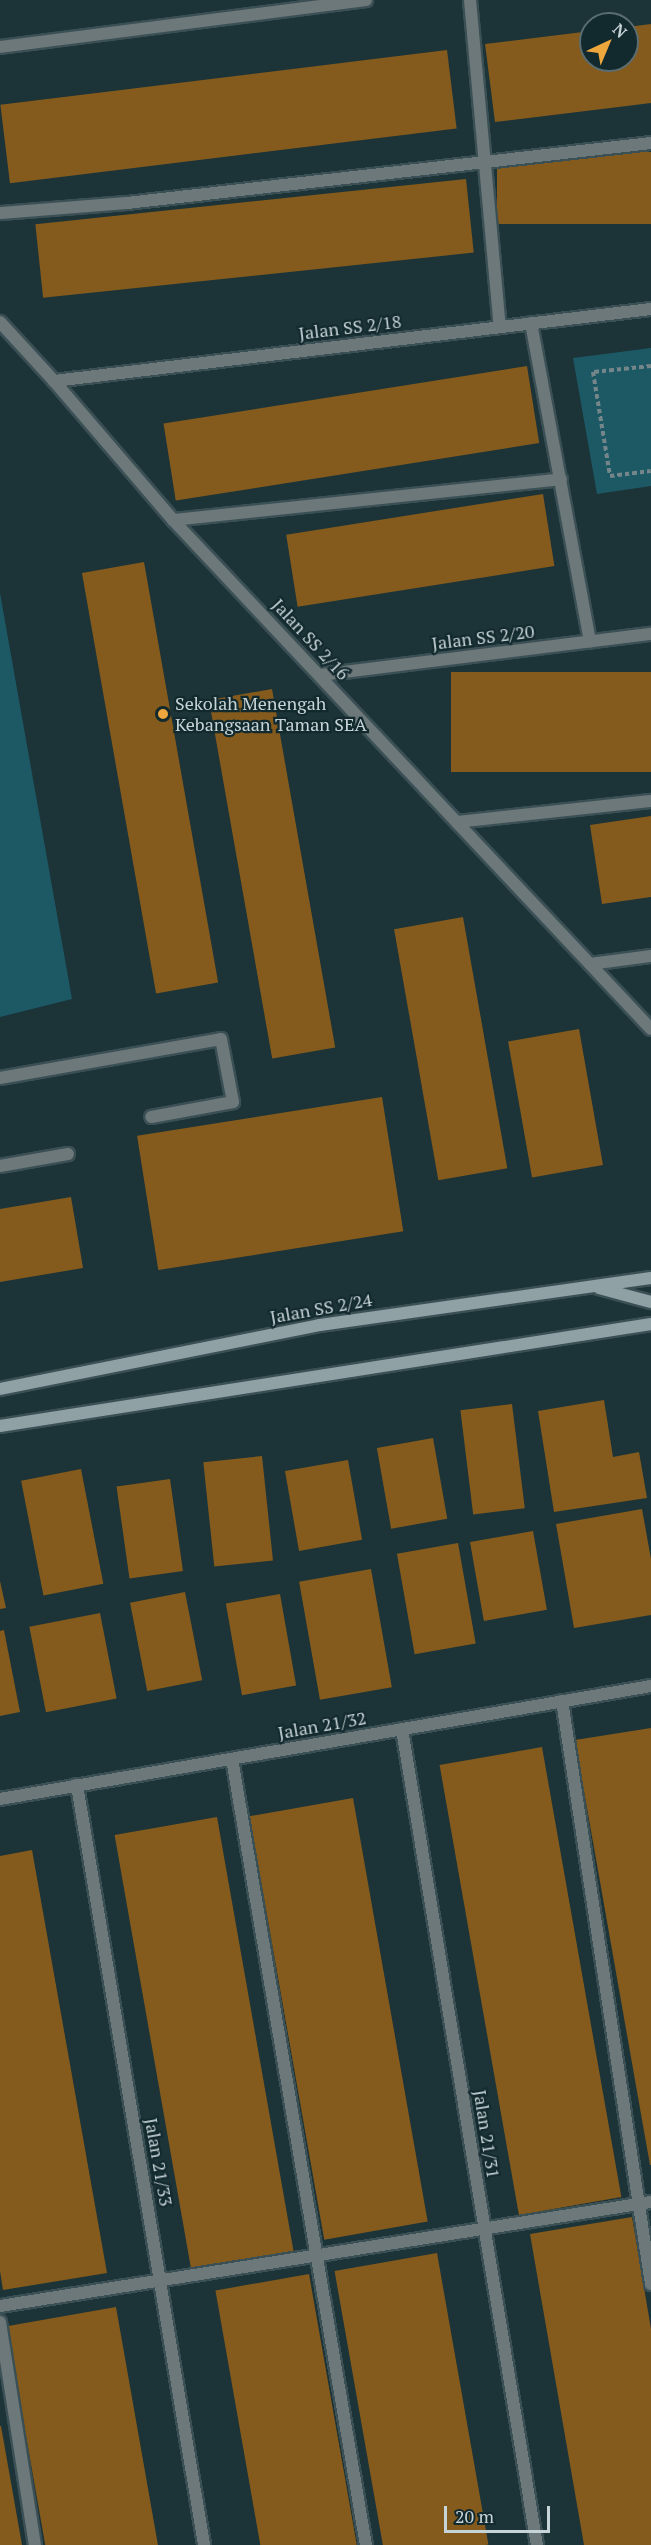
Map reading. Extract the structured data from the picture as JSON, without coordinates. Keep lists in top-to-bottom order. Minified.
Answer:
{"streets":{"main road":["Jalan SS 2/24"],"street":["Jalan SS 2/18","Jalan SS 2/20","Jalan SS 2/16","Jalan 21/32","Jalan 21/31","Jalan 21/33"]},"crossings":[["Jalan SS 2/18","Jalan SS 2/16"],["Jalan SS 2/20","Jalan SS 2/16"],["Jalan 21/32","Jalan 21/31"],["Jalan 21/32","Jalan 21/33"]],"places":["Sekolah Menengah Kebangsaan Taman SEA"],"scale_bar":"20 m","north":"top right"}
